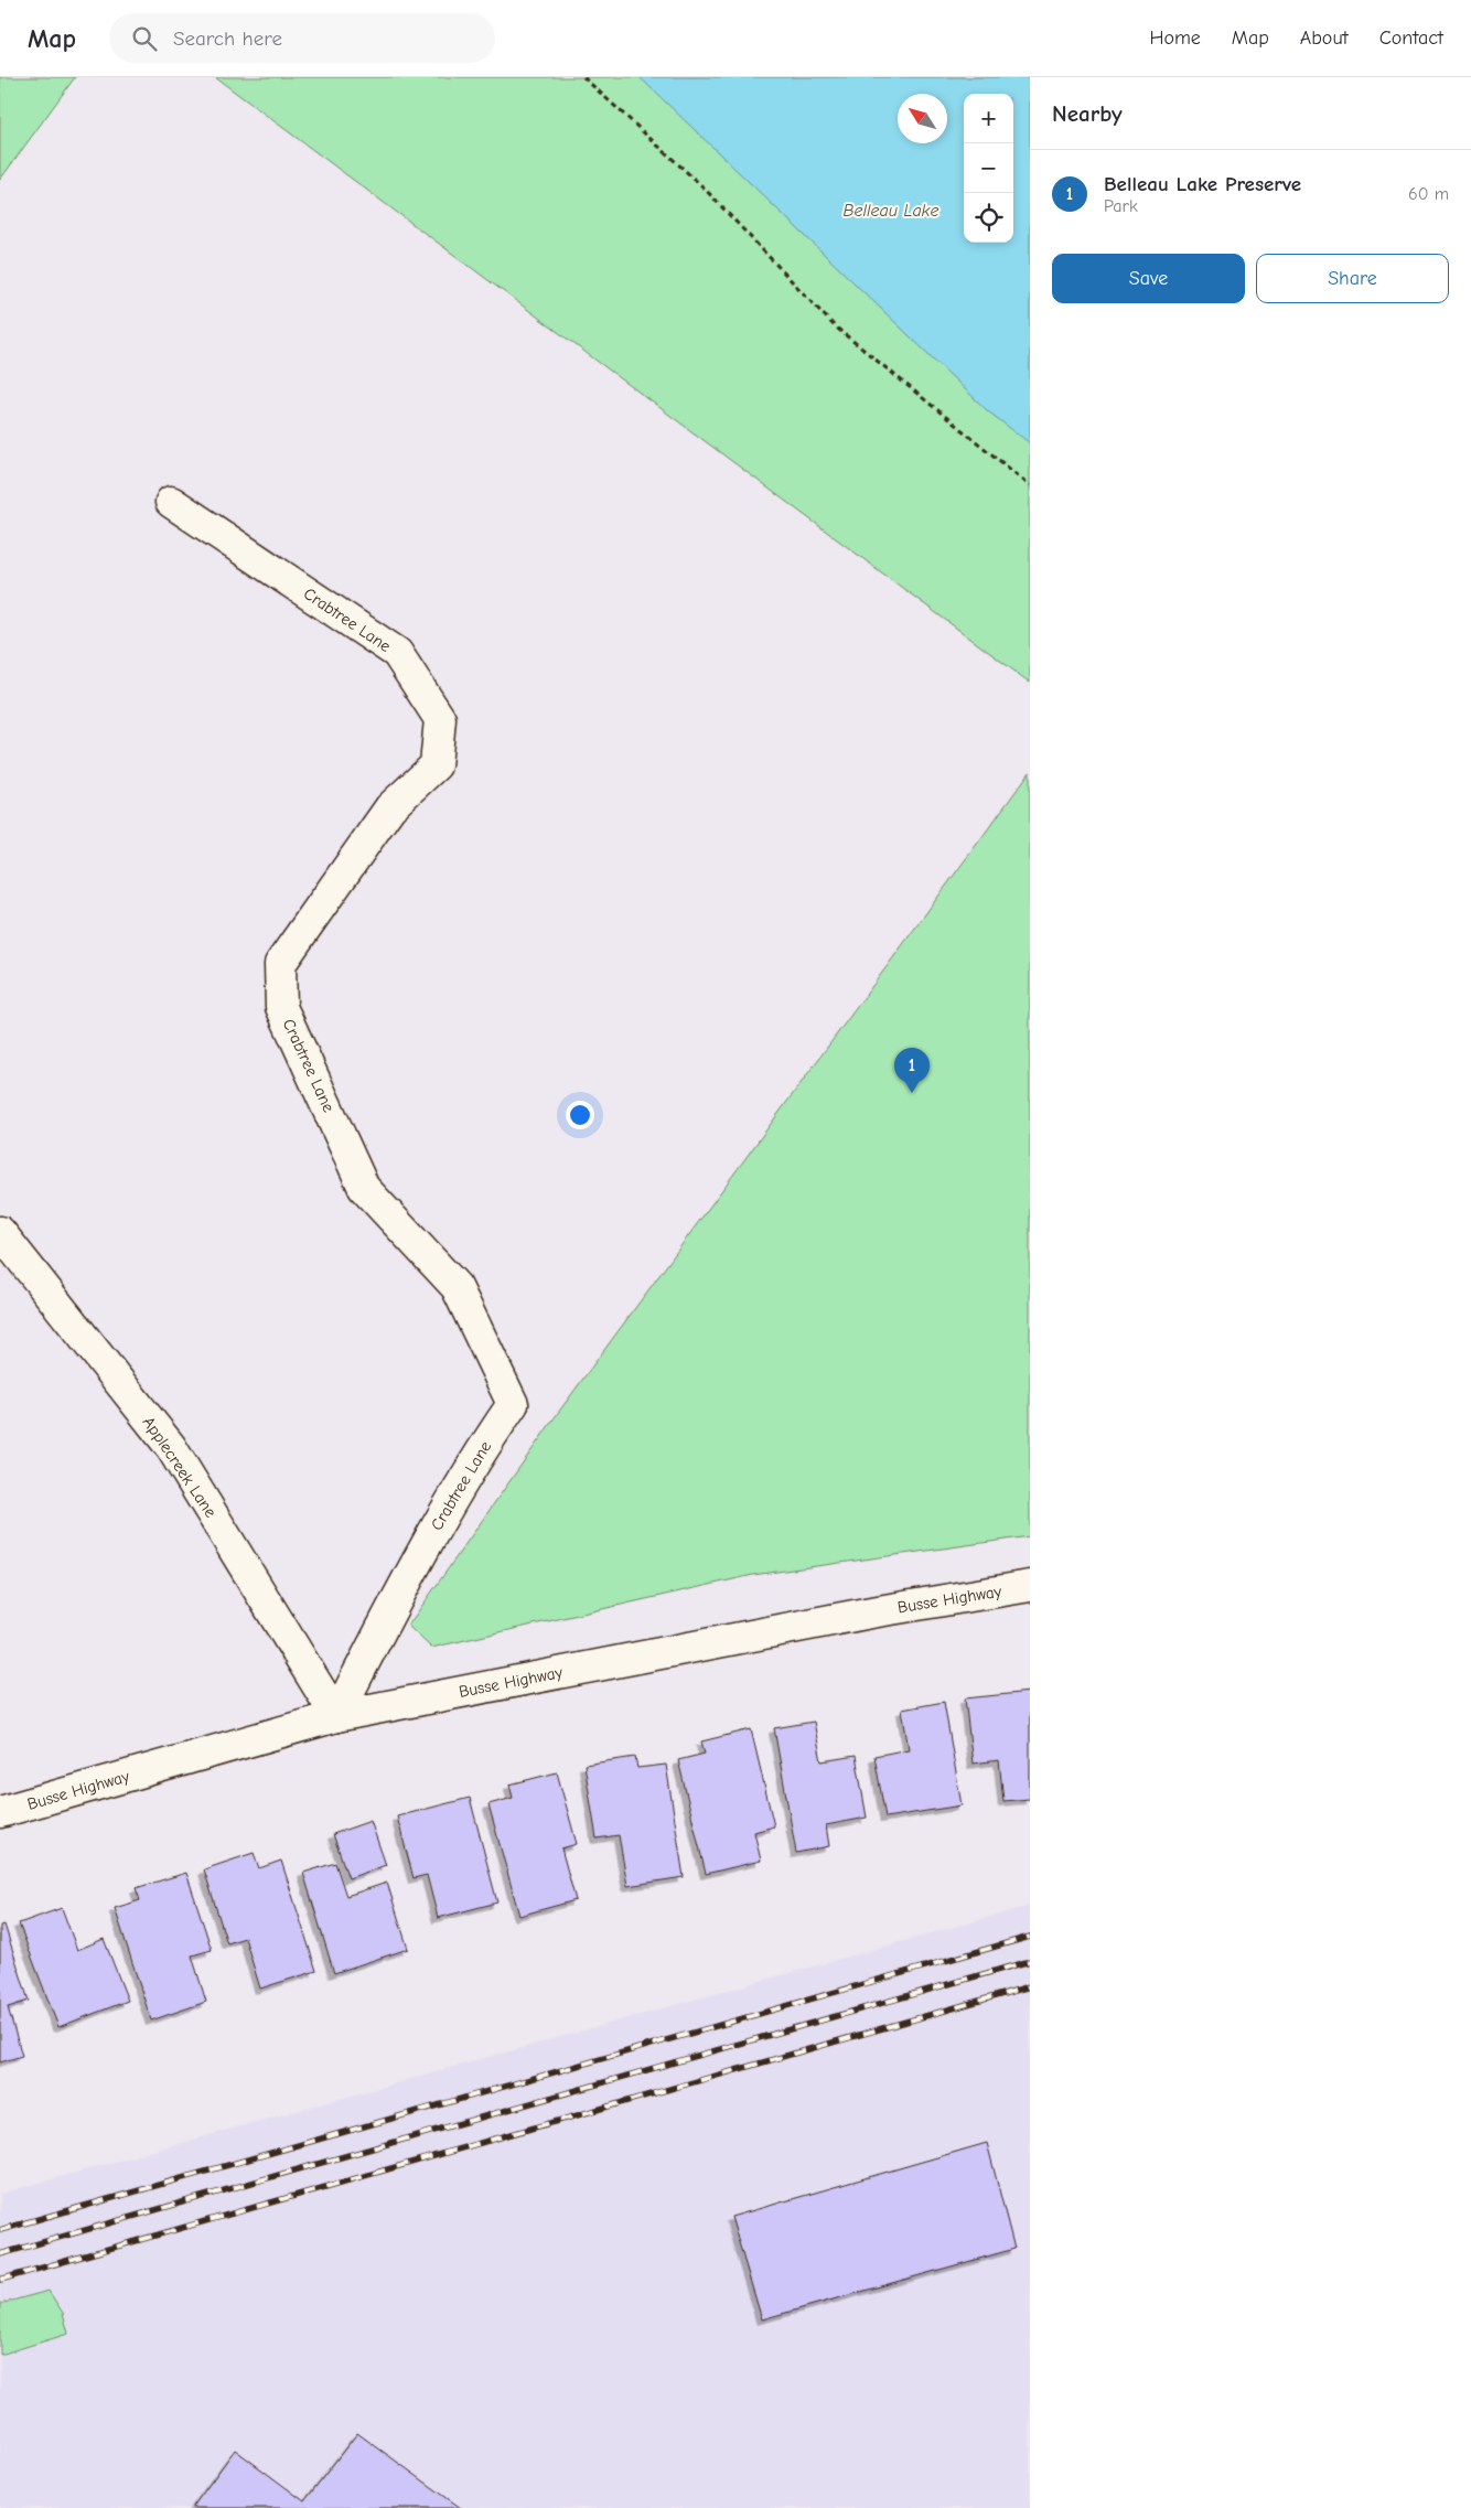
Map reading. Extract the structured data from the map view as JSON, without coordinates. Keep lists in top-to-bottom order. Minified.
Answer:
{"streets":{"street":["Crabtree Lane","Applecreek Lane","Busse Highway"]},"crossings":[["Crabtree Lane","Applecreek Lane"],["Crabtree Lane","Busse Highway"],["Applecreek Lane","Busse Highway"]],"water":["Belleau Lake"],"north":"top left","page":{"header":"Map","search":"Search here","nav":["Home","Map","About","Contact"],"heading":"Nearby","map_buttons":["+","−"],"list":[{"mark":"1","name":"Belleau Lake Preserve","note":"Park","value":"60 m"}],"buttons":["Save","Share"],"pins":"1"}}
